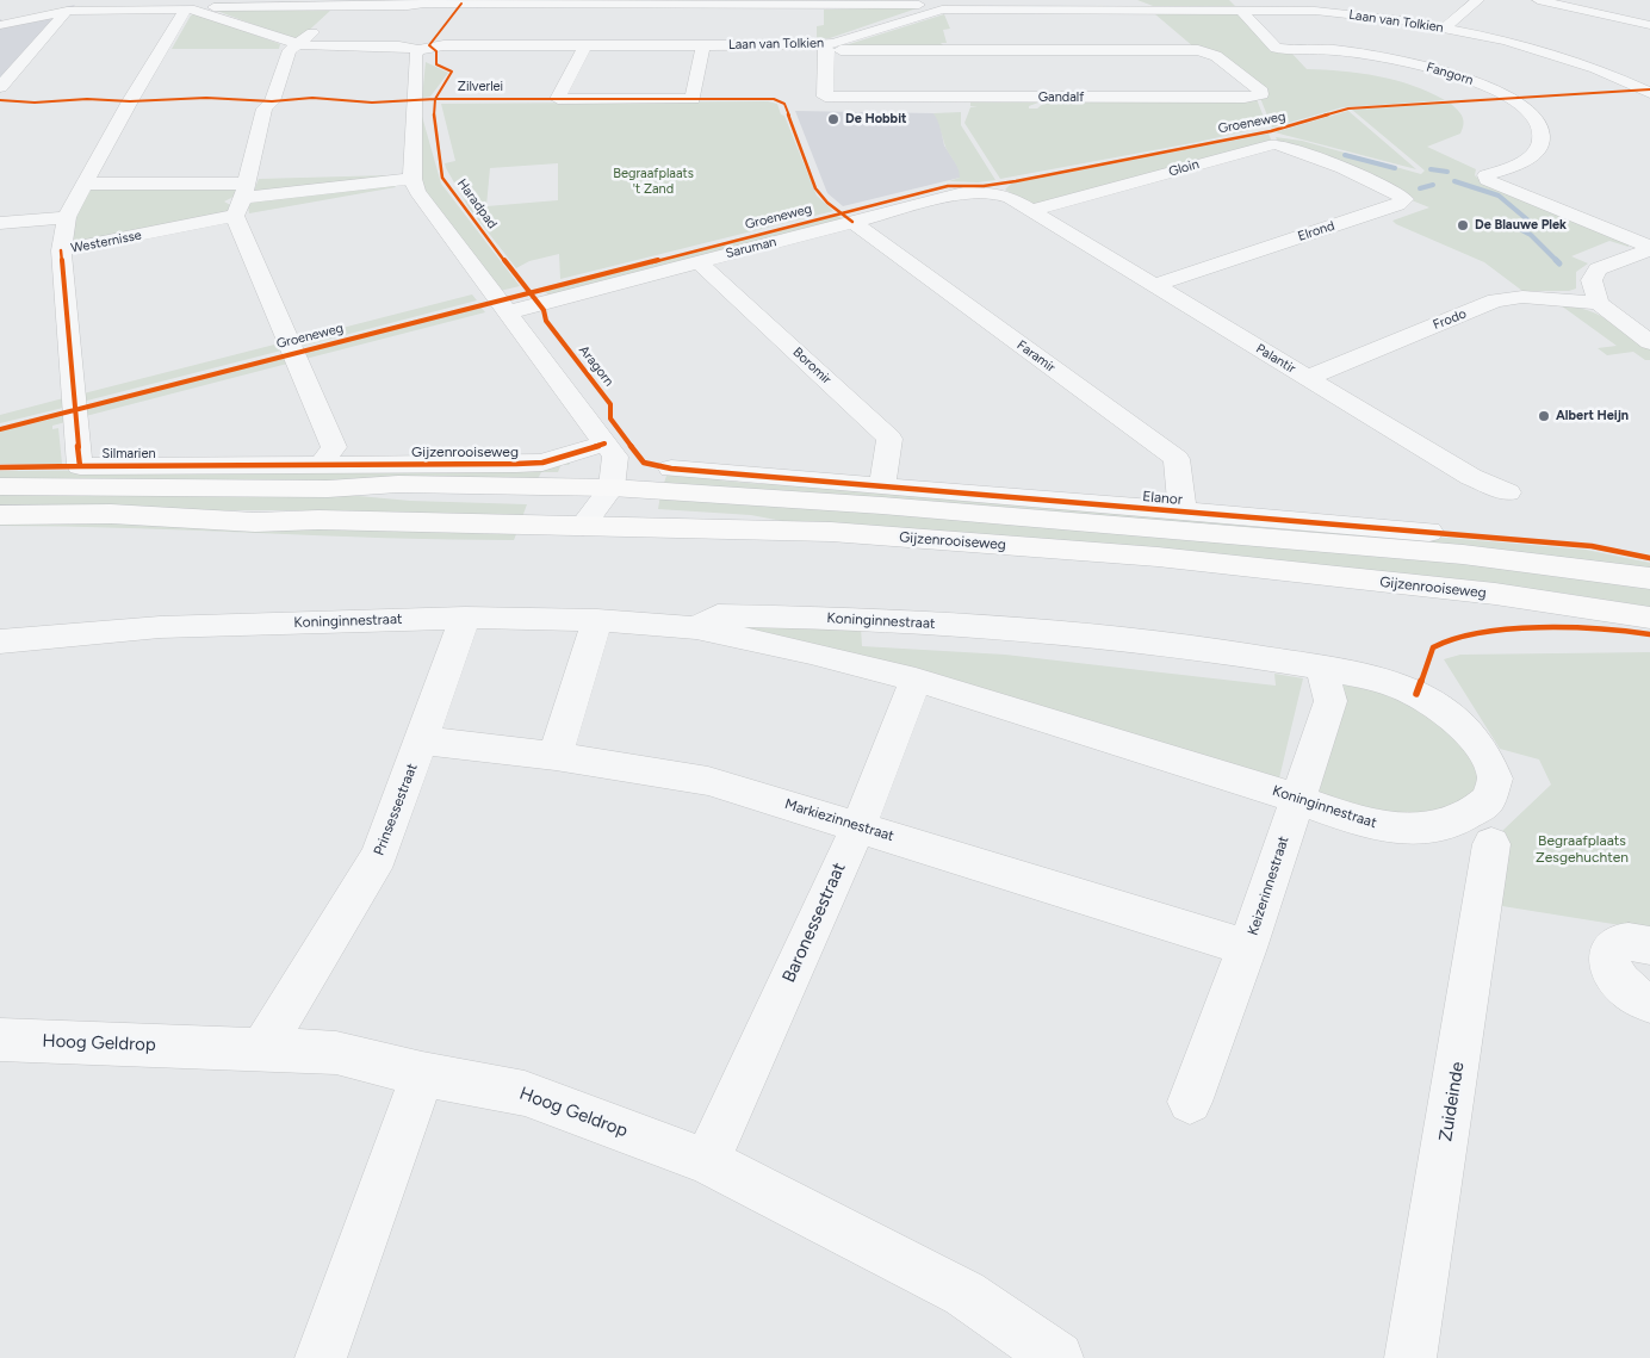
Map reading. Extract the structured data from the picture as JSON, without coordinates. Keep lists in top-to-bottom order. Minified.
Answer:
{"streets":{"main road":["Gijzenrooiseweg"],"street":["Laan van Tolkien","Fangorn","Gandalf","Gloin","Elrond","Westernisse","Saruman","Frodo","Faramir","Palantir","Boromir","Silmarien","Elanor","Koninginnestraat","Prinsessestraat","Markiezinnestraat","Keizerinnestraat","Baronessestraat","Hoog Geldrop","Zuideinde"],"cycle path":["Zilverlei","Groeneweg"]},"crossings":[["Laan van Tolkien","Fangorn"],["Laan van Tolkien","Gandalf"],["Gloin","Elrond"],["Gloin","Palantir"],["Elrond","Palantir"],["Westernisse","Silmarien"],["Saruman","Faramir"],["Saruman","Palantir"],["Saruman","Boromir"],["Frodo","Palantir"],["Faramir","Elanor"],["Boromir","Elanor"],["Gijzenrooiseweg","Silmarien"],["Koninginnestraat","Prinsessestraat"],["Koninginnestraat","Keizerinnestraat"],["Koninginnestraat","Baronessestraat"],["Prinsessestraat","Markiezinnestraat"],["Prinsessestraat","Hoog Geldrop"],["Markiezinnestraat","Keizerinnestraat"],["Markiezinnestraat","Baronessestraat"],["Baronessestraat","Hoog Geldrop"]],"parks":["Begraafplaats 't Zand","Begraafplaats Zesgehuchten"],"places":["De Hobbit","De Blauwe Plek","Albert Heijn"]}
